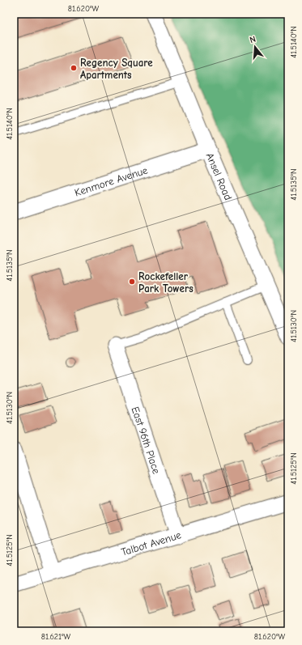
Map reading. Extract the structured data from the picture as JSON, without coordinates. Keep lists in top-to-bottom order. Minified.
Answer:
{"streets":{"street":["Ansel Road","Kenmore Avenue","East 96th Place","Talbot Avenue"]},"crossings":[["Ansel Road","Kenmore Avenue"],["East 96th Place","Talbot Avenue"]],"places":["Regency Square Apartments","Rockefeller Park Towers"],"north":"top","coordinates":["81.620°W","41.5140°N","41.5135°N","41.5130°N","41.5125°N","81.621°W"]}
